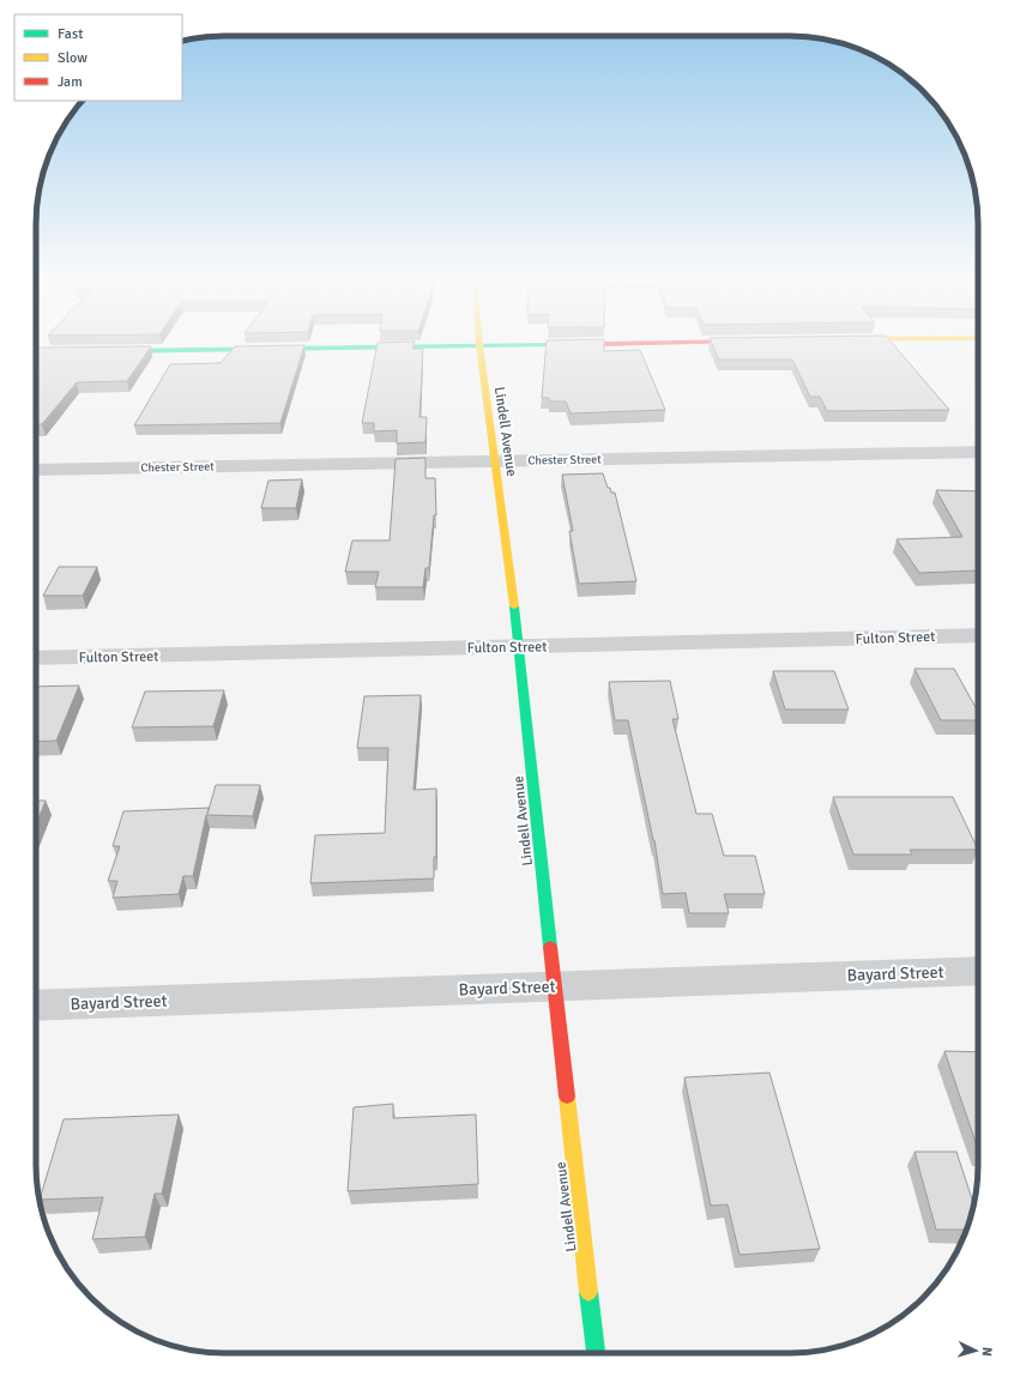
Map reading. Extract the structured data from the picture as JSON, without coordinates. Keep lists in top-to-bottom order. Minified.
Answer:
{"streets":{"street":["Lindell Avenue","Chester Street","Fulton Street","Bayard Street"]},"crossings":[["Lindell Avenue","Chester Street"],["Lindell Avenue","Fulton Street"],["Lindell Avenue","Bayard Street"]],"legend":["Fast","Slow","Jam"],"north":"right"}
